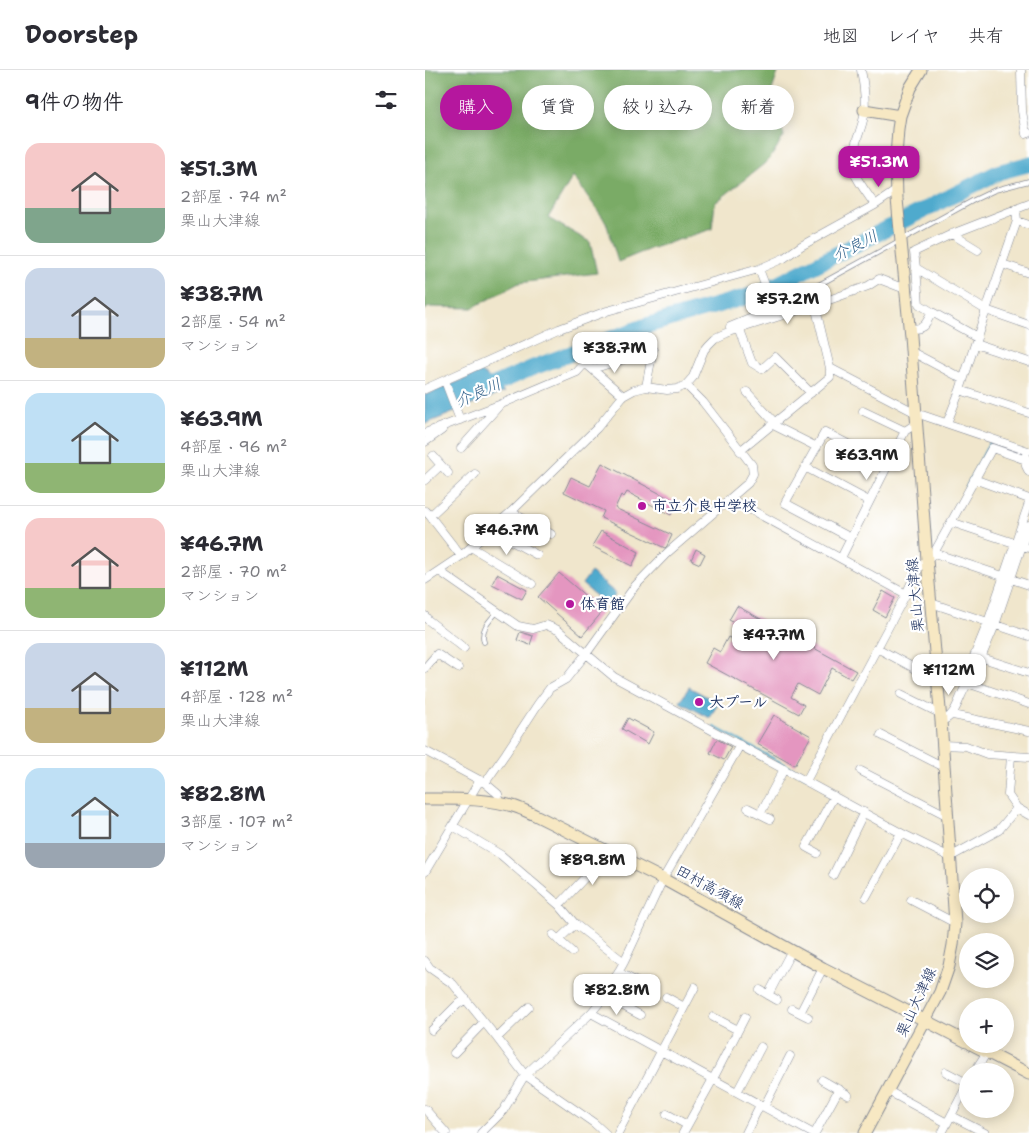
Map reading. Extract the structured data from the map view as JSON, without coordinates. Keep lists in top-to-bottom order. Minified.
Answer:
{"streets":{"main road":["栗山大津線","田村高須線"]},"crossings":[["栗山大津線","田村高須線"]],"water":["介良川"],"places":["市立介良中学校","体育館","大プール"],"page":{"header":"Doorstep","nav":["地図","レイヤ","共有"],"heading":"9件の物件","chip":["購入","賃貸","絞り込み","新着"],"list":[{"name":"¥51.3M","note":"2部屋 · 74 m² · 栗山大津線"},{"name":"¥38.7M","note":"2部屋 · 54 m² · マンション"},{"name":"¥63.9M","note":"4部屋 · 96 m² · 栗山大津線"},{"name":"¥46.7M","note":"2部屋 · 70 m² · マンション"},{"name":"¥112M","note":"4部屋 · 128 m² · 栗山大津線"},{"name":"¥82.8M","note":"3部屋 · 107 m² · マンション"}],"price":["¥51.3M","¥57.2M","¥38.7M","¥63.9M","¥46.7M","¥47.7M","¥112M","¥89.8M","¥82.8M"],"map_buttons":["+","−"]}}
